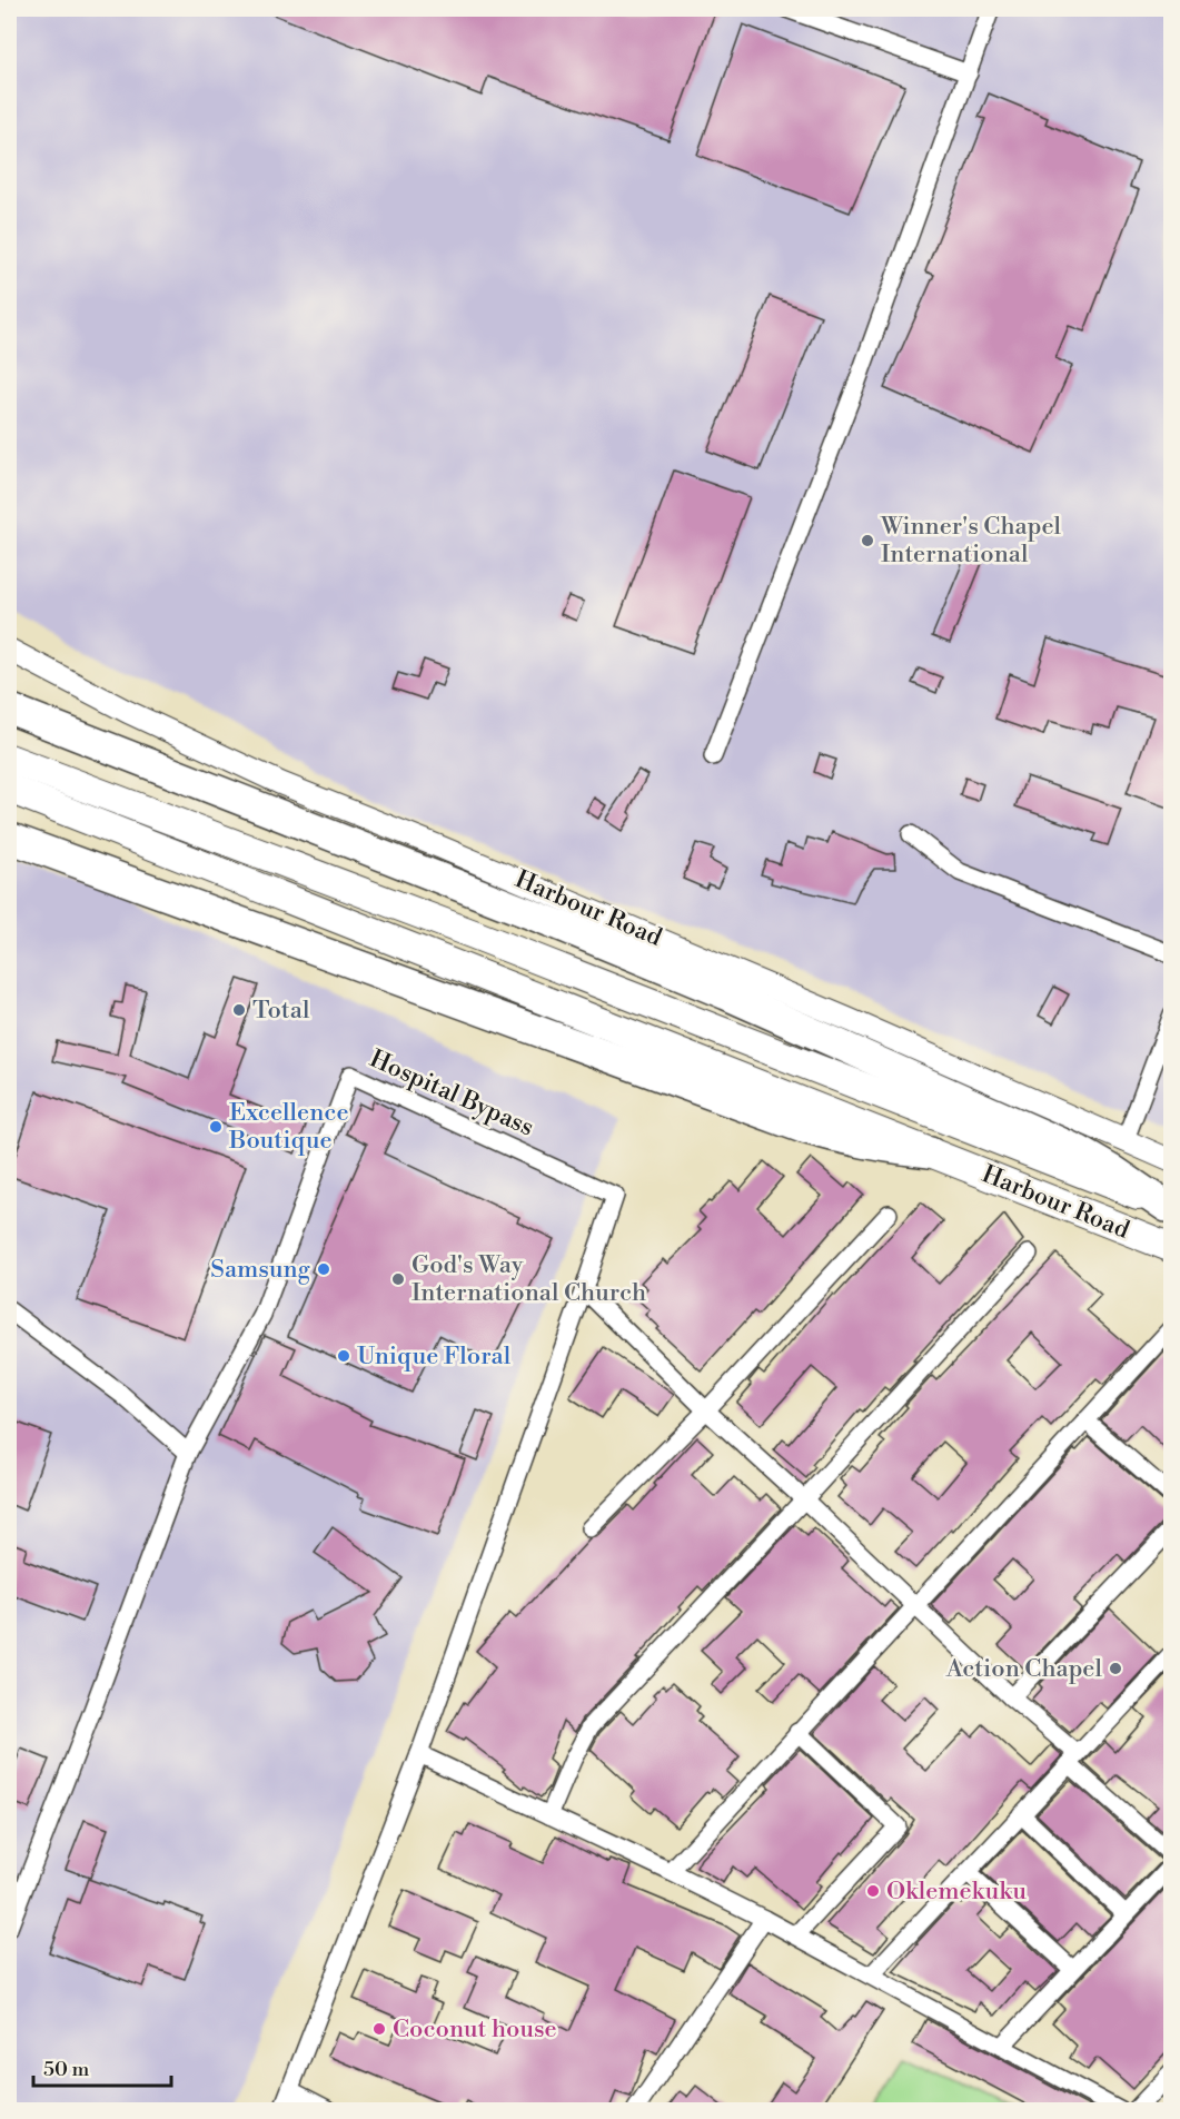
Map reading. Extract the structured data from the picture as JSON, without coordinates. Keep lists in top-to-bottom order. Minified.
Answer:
{"streets":{"highway":["Harbour Road"],"street":["Hospital Bypass"]},"places":["Winner's Chapel International","Total","Excellence Boutique","Samsung","God's Way International Church","Unique Floral","Action Chapel","Oklemekuku","Coconut house"],"scale_bar":"50 m"}
